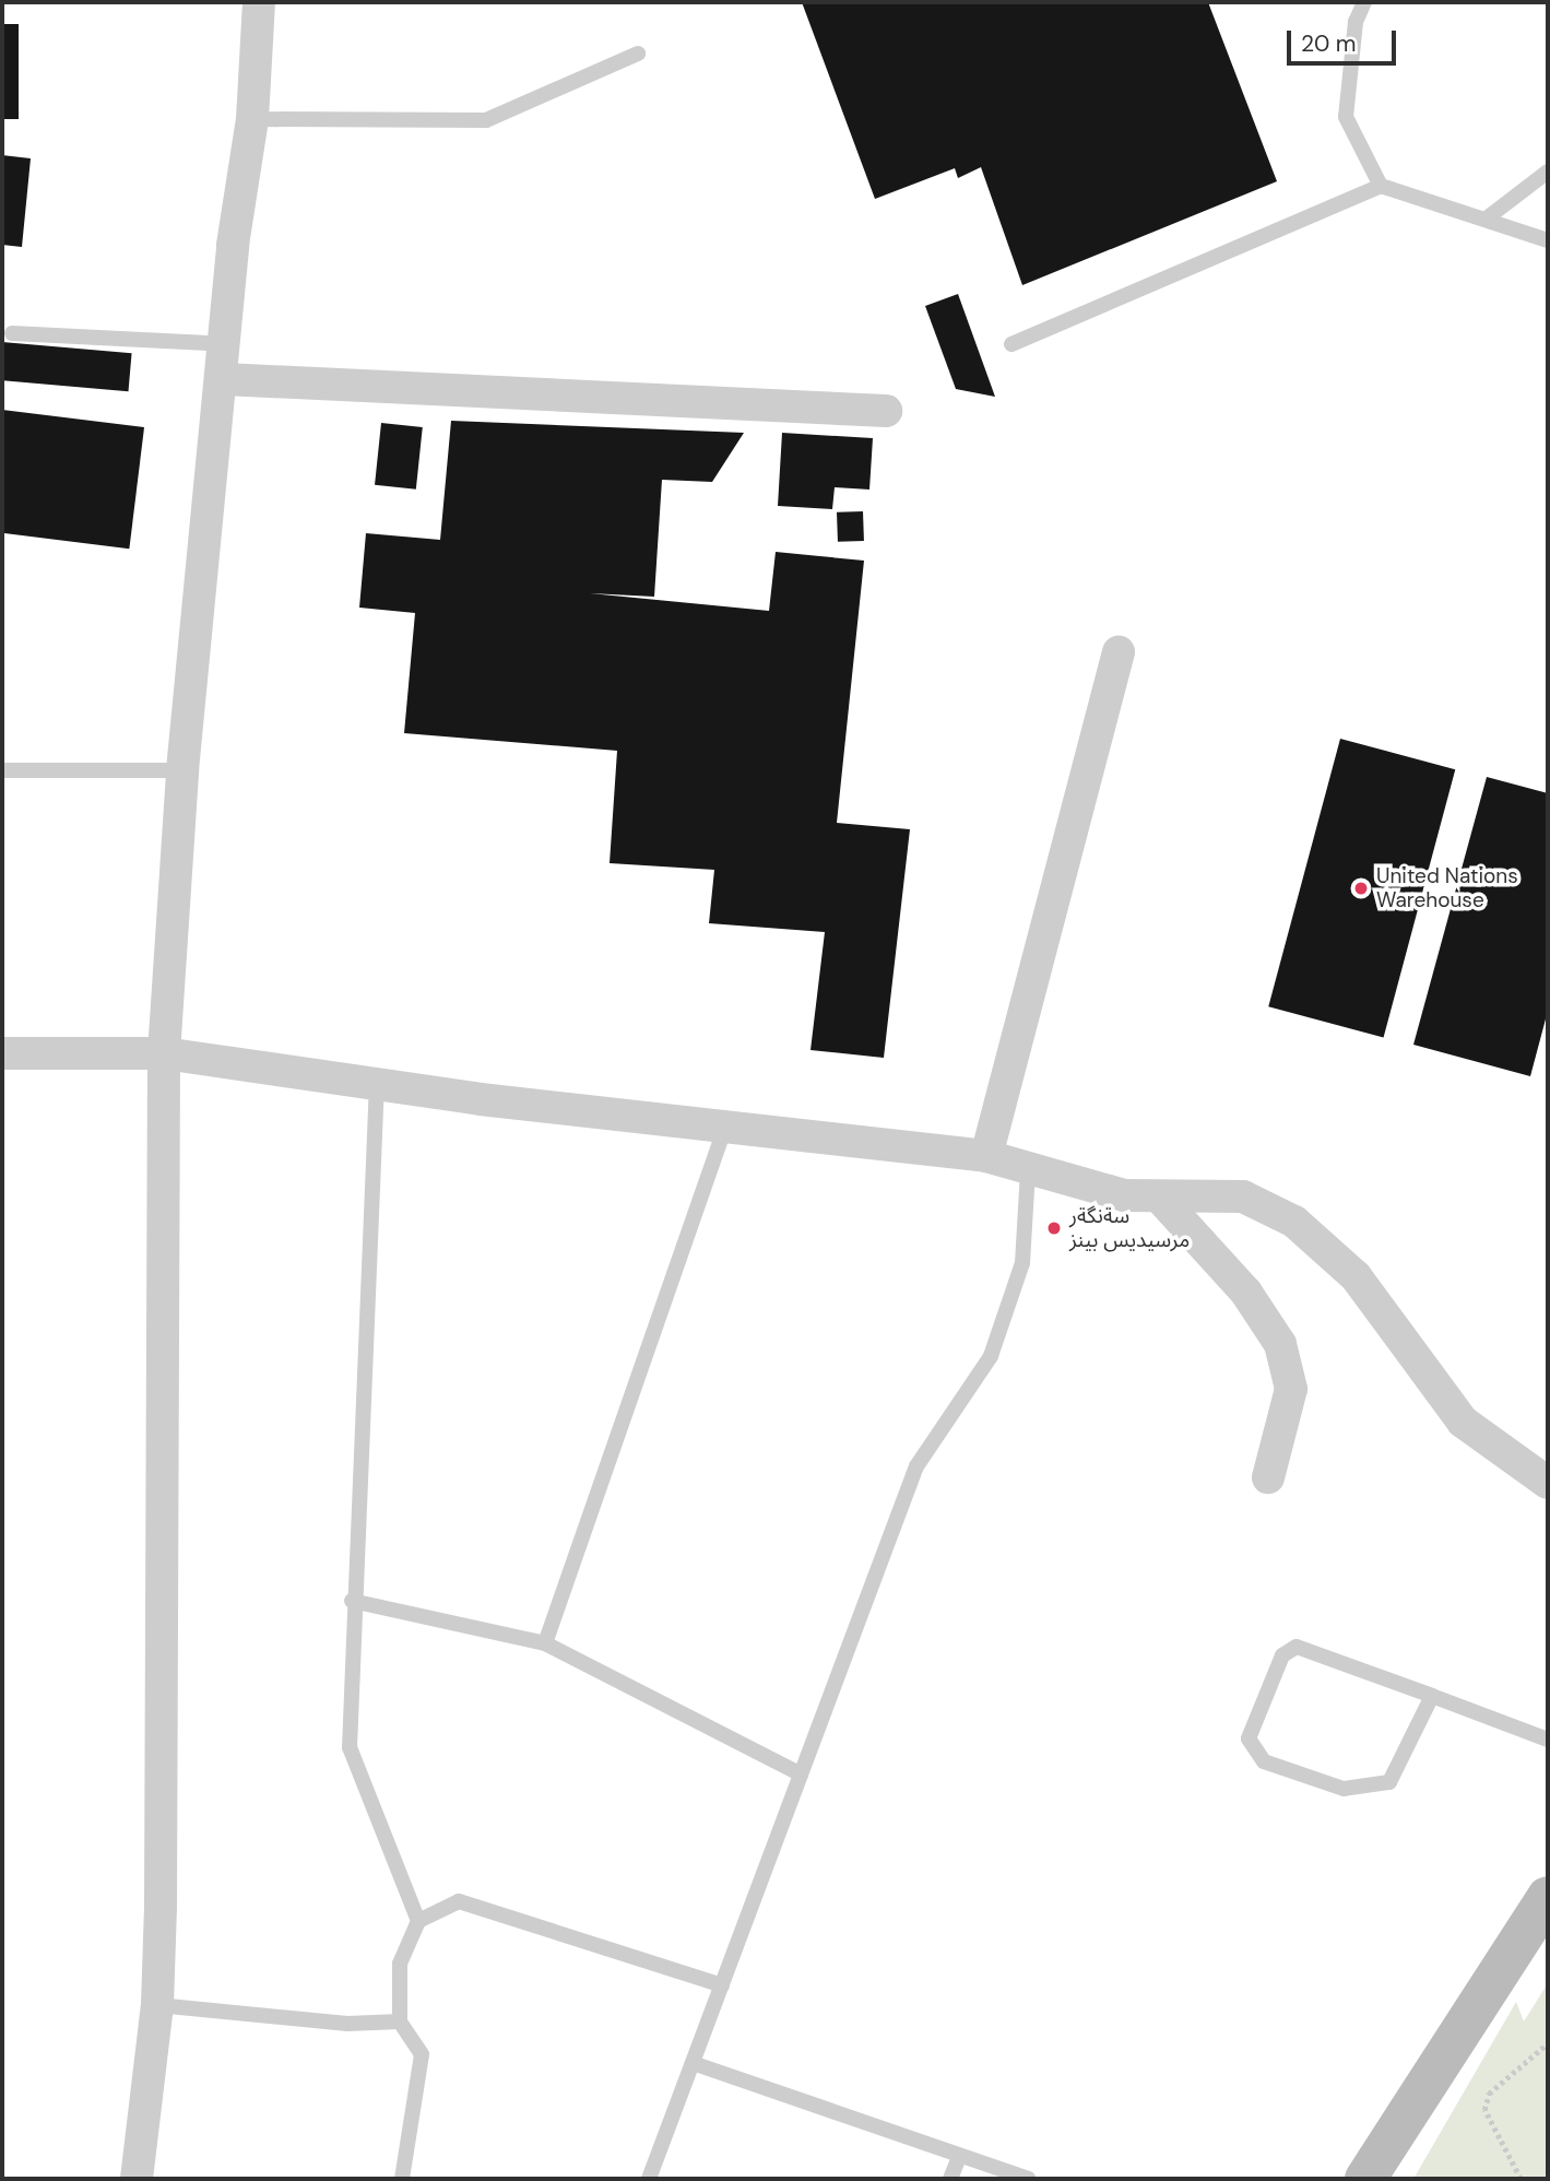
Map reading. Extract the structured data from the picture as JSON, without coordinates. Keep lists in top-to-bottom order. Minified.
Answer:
{"places":["United Nations Warehouse","سةنگةر مرسيديس بينز"],"scale_bar":"20 m"}
